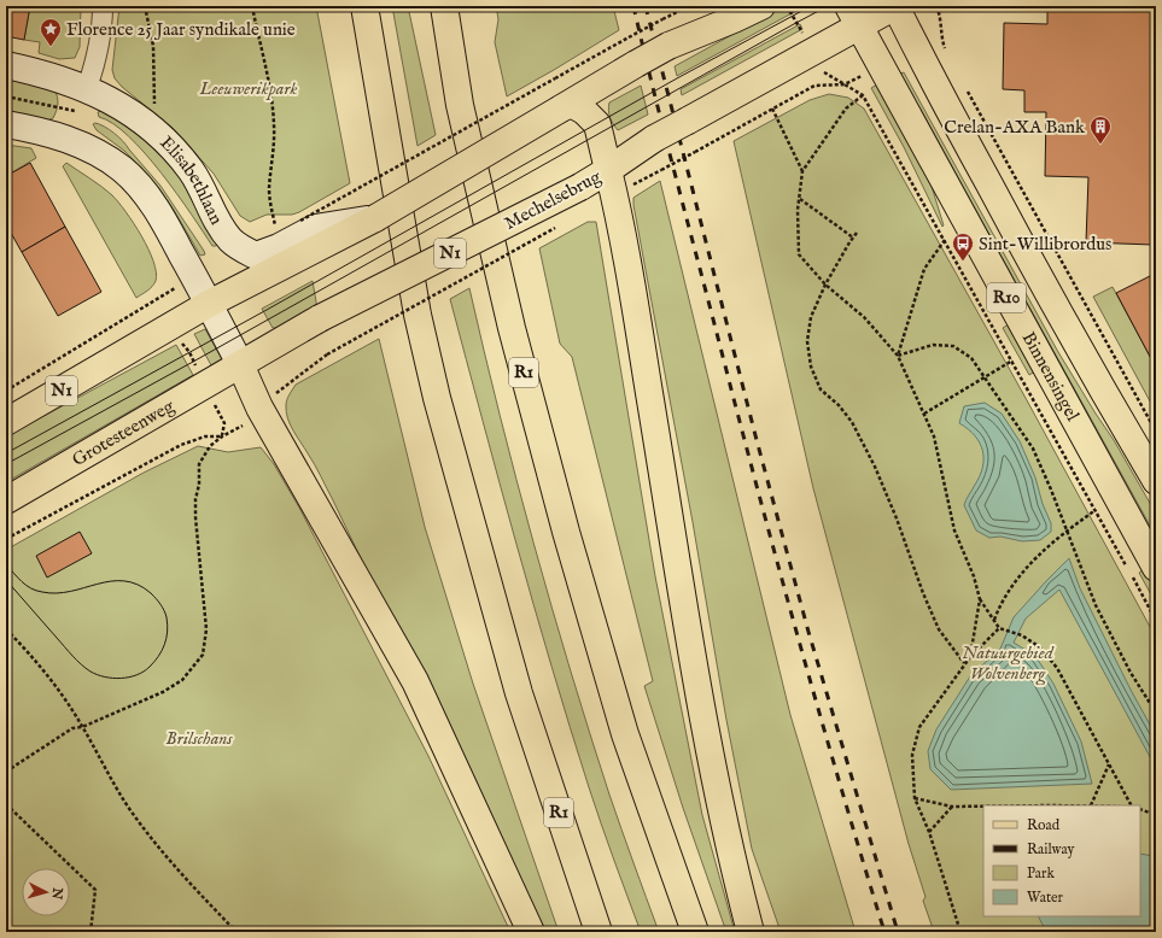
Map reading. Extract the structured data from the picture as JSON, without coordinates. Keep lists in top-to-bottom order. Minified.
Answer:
{"streets":{"main road":["Elisabethlaan","Mechelsebrug","N1","R10","R1","Binnensingel","Grotesteenweg"]},"crossings":[["Elisabethlaan","N1"],["Mechelsebrug","R10"],["Mechelsebrug","Binnensingel"],["Mechelsebrug","Grotesteenweg"]],"parks":["Leeuwerikpark","Natuurgebied Wolvenberg","Brilschans"],"places":{"place":["Florence 25 Jaar syndikale unie"],"building":["Crelan-AXA Bank"],"bus stop":["Sint-Willibrordus"]},"legend":["Road","Railway","Park","Water"],"north":"right"}
